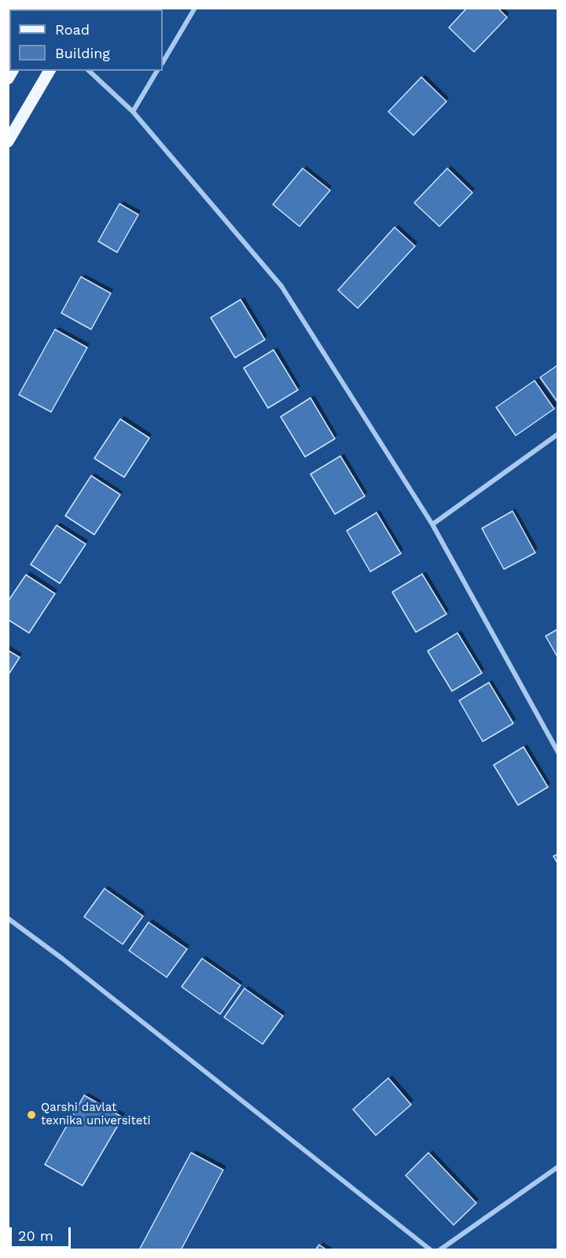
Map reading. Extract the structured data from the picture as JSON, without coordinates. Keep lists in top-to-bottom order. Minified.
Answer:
{"places":["Qarshi davlat texnika universiteti"],"legend":["Road","Building"],"scale_bar":"20 m"}
